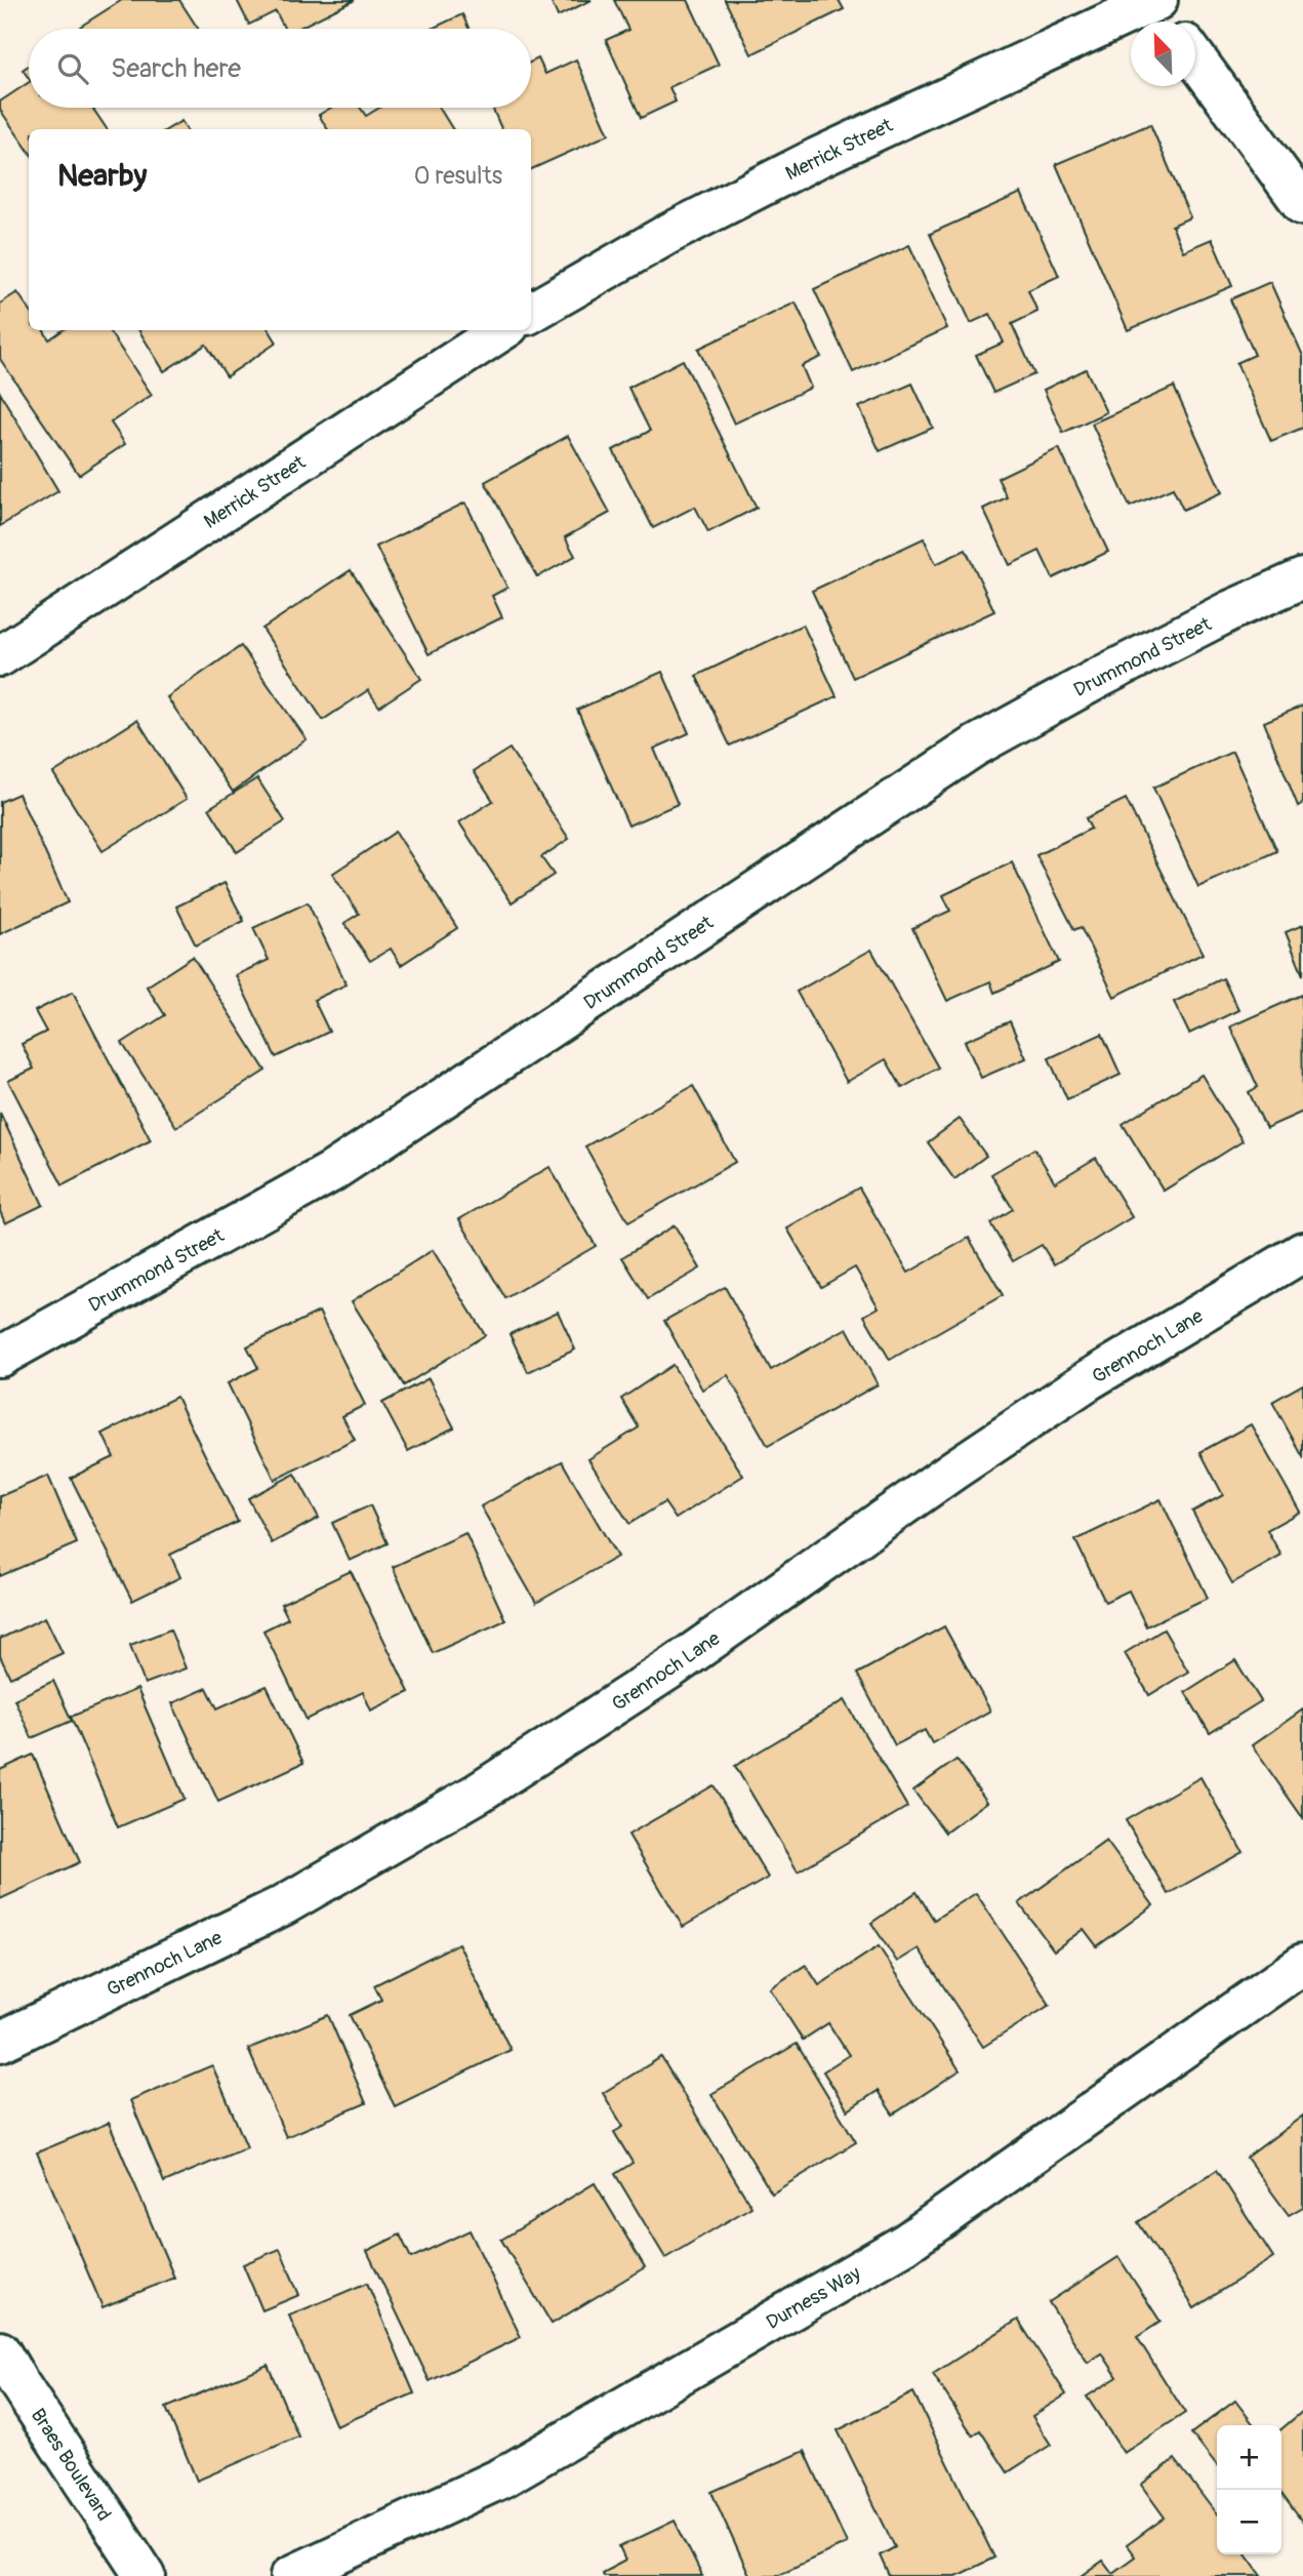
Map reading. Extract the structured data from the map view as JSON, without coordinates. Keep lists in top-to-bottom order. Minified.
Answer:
{"streets":{"street":["Merrick Street","Drummond Street","Grennoch Lane","Durness Way","Braes Boulevard"]},"north":"top left","page":{"search":"Search here","heading":["Nearby","0 results"],"map_buttons":["+","−"]}}
